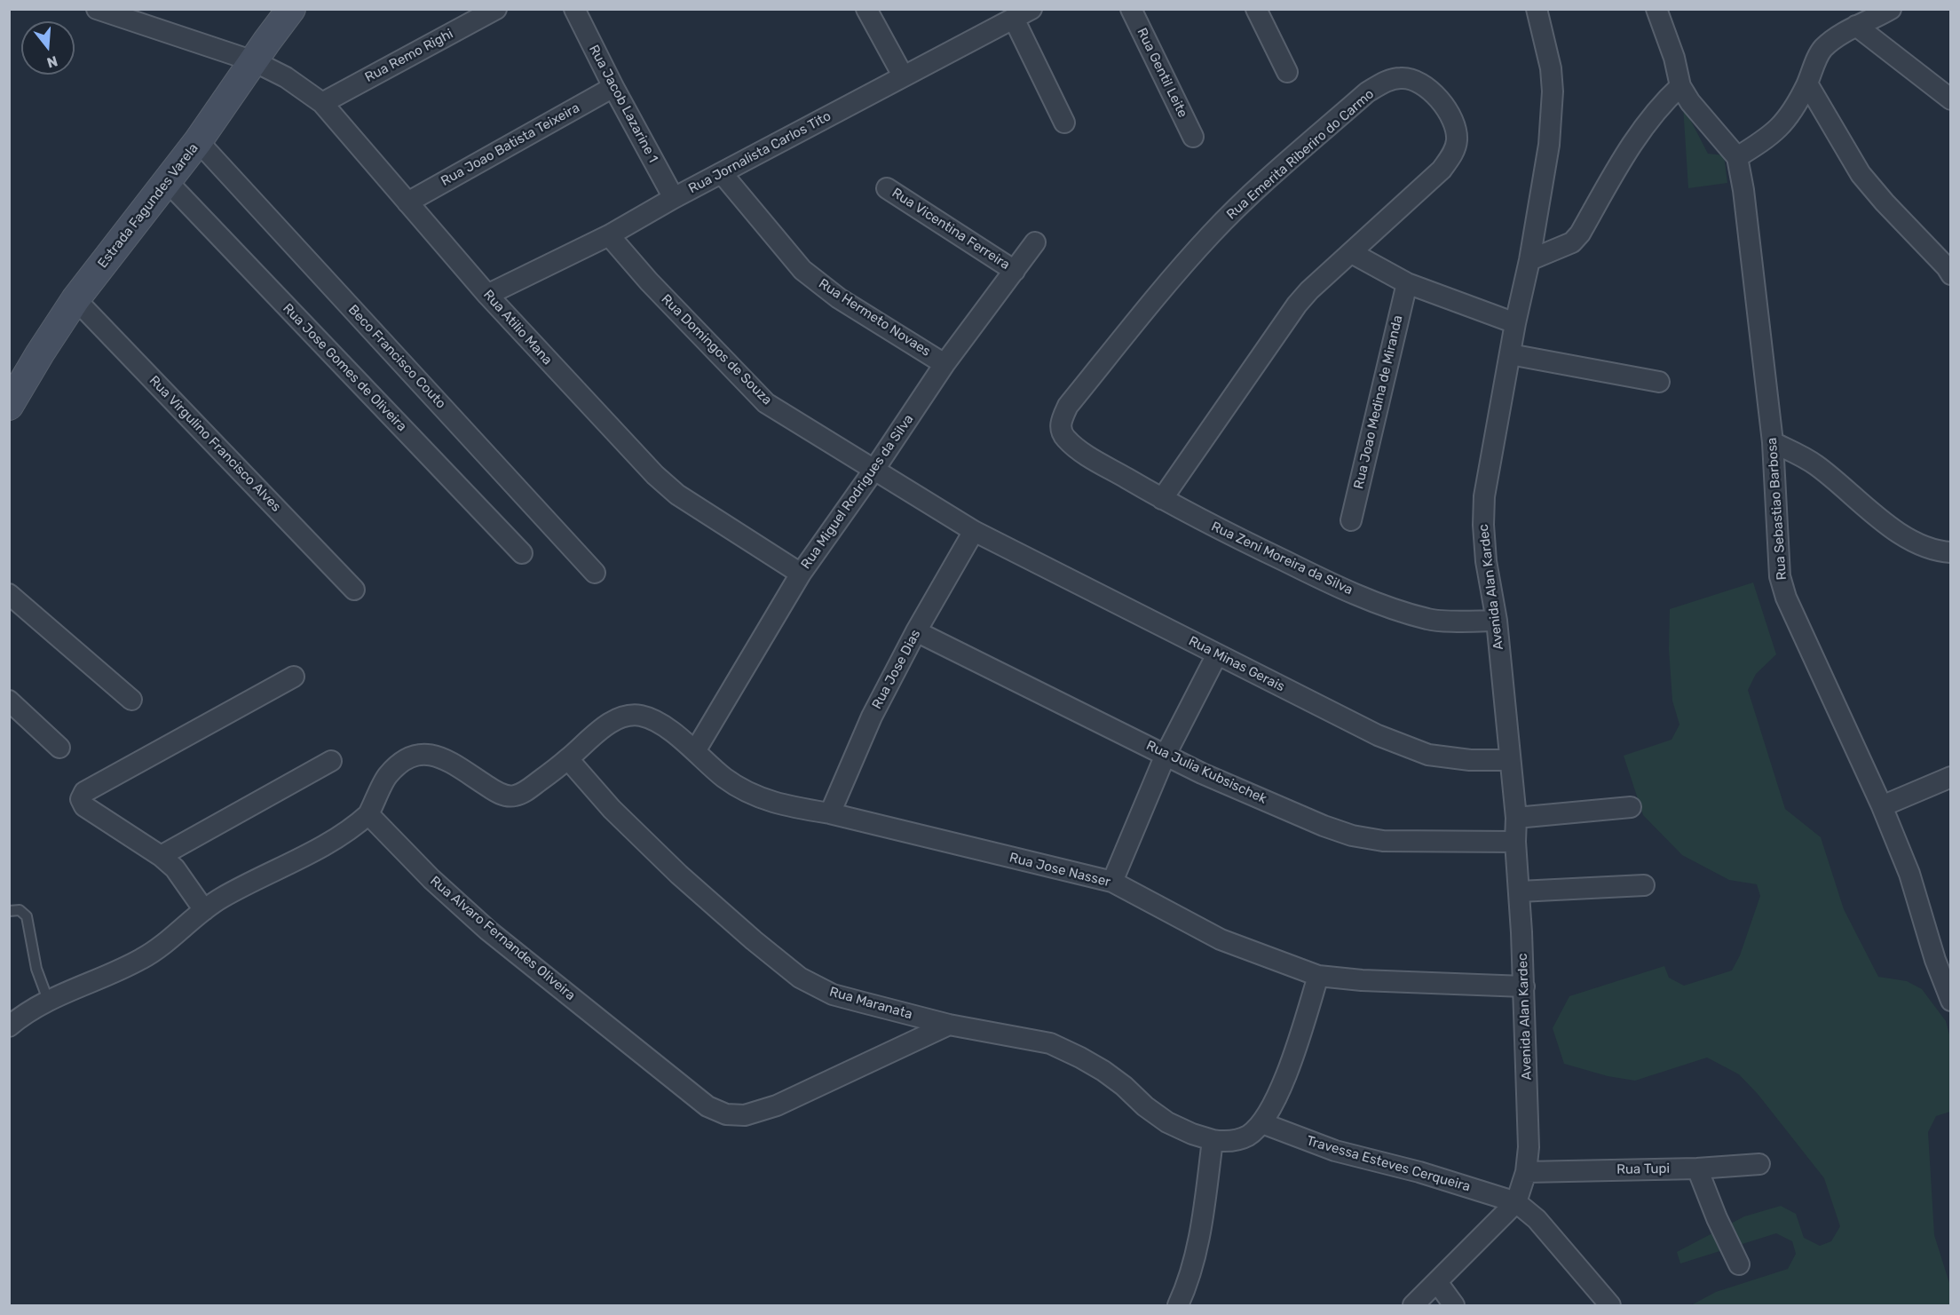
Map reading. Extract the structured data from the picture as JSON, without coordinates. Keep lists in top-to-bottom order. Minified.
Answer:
{"streets":{"street":["Rua Remo Righi","Rua Gentil Leite","Rua Jacob Lazarine 1","Rua Joao Batista Teixeira","Rua Jornalista Carlos Tito","Rua Emerita Riberiro do Carmo","Estrada Fagundes Varela","Rua Vicentina Ferreira","Rua Hermeto Novaes","Rua Atilio Mana","Rua Domingos de Souza","Beco Francisco Couto","Rua Jose Gomes de Oliveira","Rua Joao Medina de Miranda","Rua Virgulino Francisco Alves","Rua Miguel Rodrigues da Silva","Rua Sebastiao Barbosa","Rua Zeni Moreira da Silva","Avenida Alan Kardec","Rua Minas Gerais","Rua Jose Dias","Rua Julia Kubsischek","Rua Jose Nasser","Rua Alvaro Fernandes Oliveira","Rua Maranata","Travessa Esteves Cerqueira","Rua Tupi"]},"crossings":[["Rua Remo Righi","Rua Atilio Mana"],["Rua Jacob Lazarine 1","Rua Joao Batista Teixeira"],["Rua Jacob Lazarine 1","Rua Jornalista Carlos Tito"],["Rua Joao Batista Teixeira","Rua Atilio Mana"],["Rua Jornalista Carlos Tito","Rua Hermeto Novaes"],["Rua Jornalista Carlos Tito","Rua Atilio Mana"],["Rua Jornalista Carlos Tito","Rua Domingos de Souza"],["Rua Emerita Riberiro do Carmo","Rua Zeni Moreira da Silva"],["Estrada Fagundes Varela","Rua Atilio Mana"],["Estrada Fagundes Varela","Beco Francisco Couto"],["Estrada Fagundes Varela","Rua Jose Gomes de Oliveira"],["Estrada Fagundes Varela","Rua Virgulino Francisco Alves"],["Rua Vicentina Ferreira","Rua Miguel Rodrigues da Silva"],["Rua Hermeto Novaes","Rua Miguel Rodrigues da Silva"],["Rua Atilio Mana","Rua Miguel Rodrigues da Silva"],["Rua Domingos de Souza","Rua Miguel Rodrigues da Silva"],["Rua Domingos de Souza","Rua Minas Gerais"],["Rua Domingos de Souza","Rua Jose Dias"],["Rua Miguel Rodrigues da Silva","Rua Jose Nasser"],["Rua Zeni Moreira da Silva","Avenida Alan Kardec"],["Avenida Alan Kardec","Rua Minas Gerais"],["Avenida Alan Kardec","Rua Julia Kubsischek"],["Avenida Alan Kardec","Rua Jose Nasser"],["Avenida Alan Kardec","Rua Tupi"],["Rua Minas Gerais","Rua Jose Dias"],["Rua Jose Dias","Rua Julia Kubsischek"],["Rua Jose Dias","Rua Jose Nasser"],["Rua Alvaro Fernandes Oliveira","Rua Maranata"]],"north":"bottom"}
